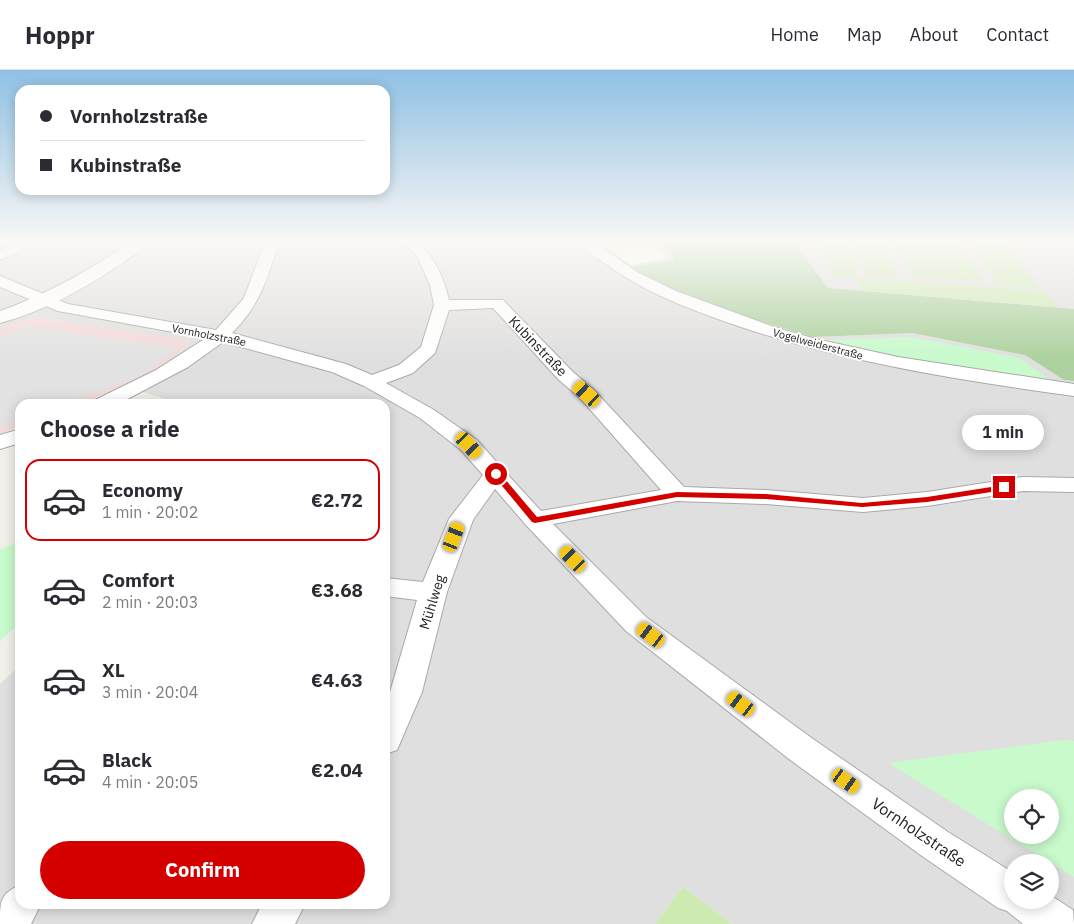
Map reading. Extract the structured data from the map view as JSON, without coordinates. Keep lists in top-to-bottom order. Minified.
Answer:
{"streets":{"street":["Vornholzstraße","Vogelweiderstraße","Kubinstraße","Mühlweg"]},"crossings":[["Vornholzstraße","Mühlweg"]],"page":{"header":"Hoppr","nav":["Home","Map","About","Contact"],"banner":["Vornholzstraße","Kubinstraße"],"heading":"Choose a ride","bubble":"1 min","list":[{"name":"Economy","note":"1 min · 20:02","value":"€2.72"},{"name":"Comfort","note":"2 min · 20:03","value":"€3.68"},{"name":"XL","note":"3 min · 20:04","value":"€4.63"},{"name":"Black","note":"4 min · 20:05","value":"€2.04"}],"buttons":"Confirm"}}
